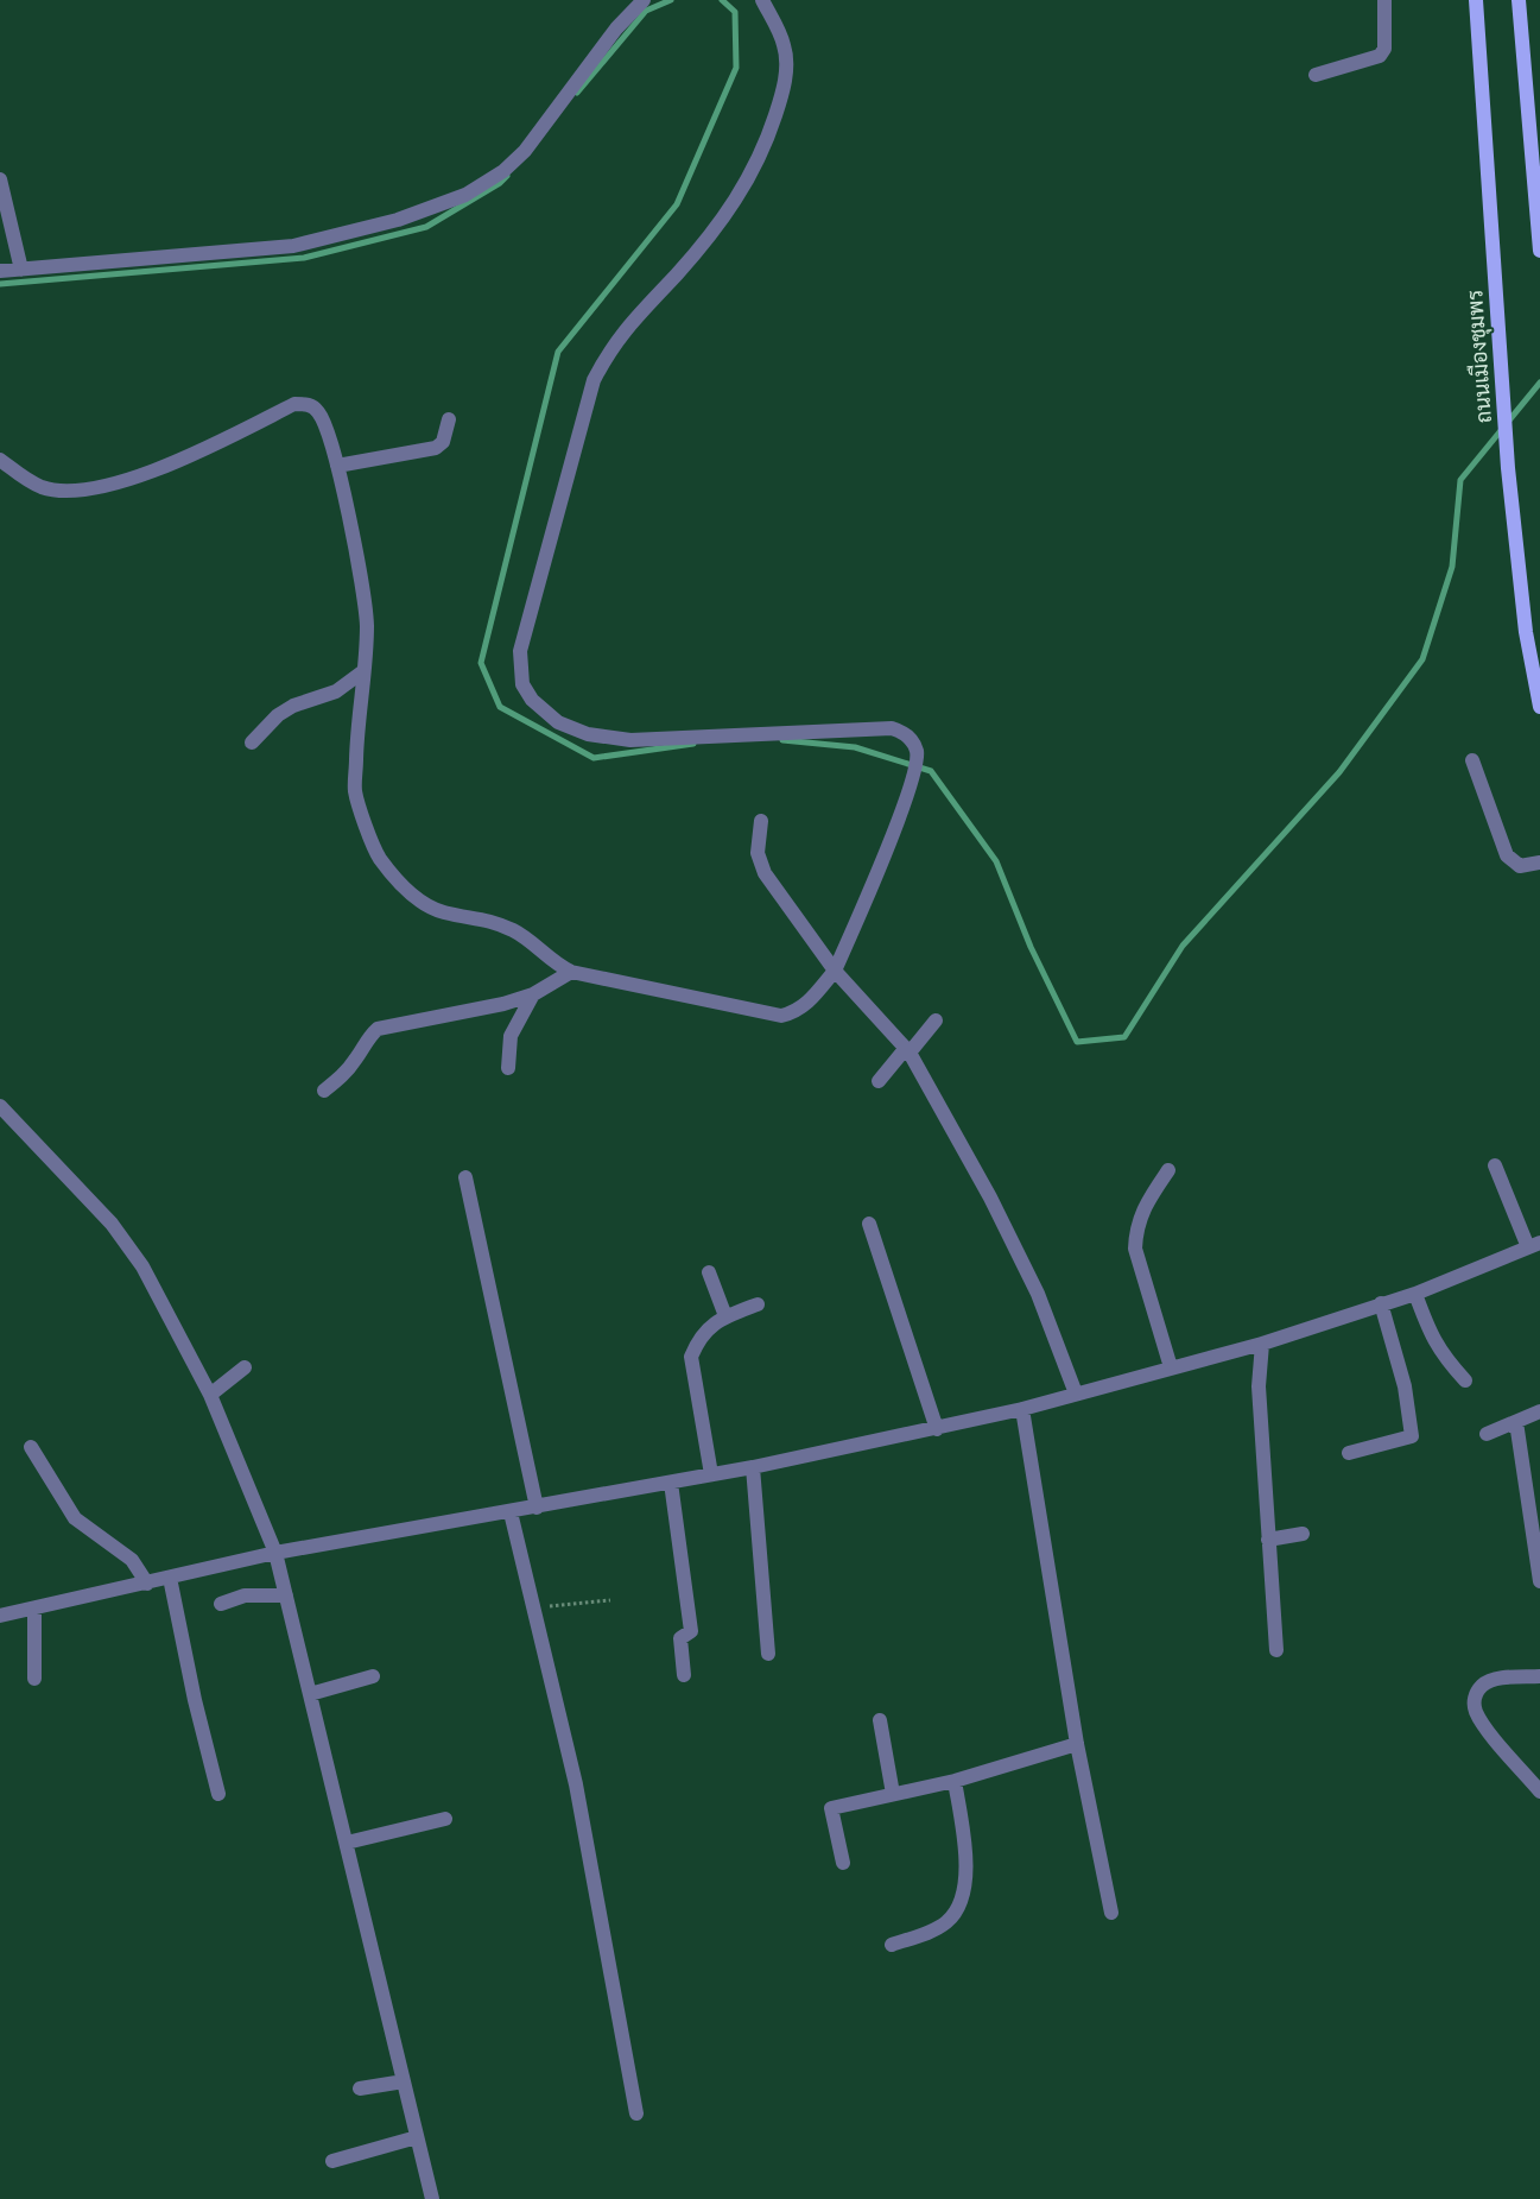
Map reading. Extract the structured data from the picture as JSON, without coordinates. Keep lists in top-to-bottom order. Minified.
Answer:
{"streets":{"main road":["ถนนเมืองชุมพร"]}}
